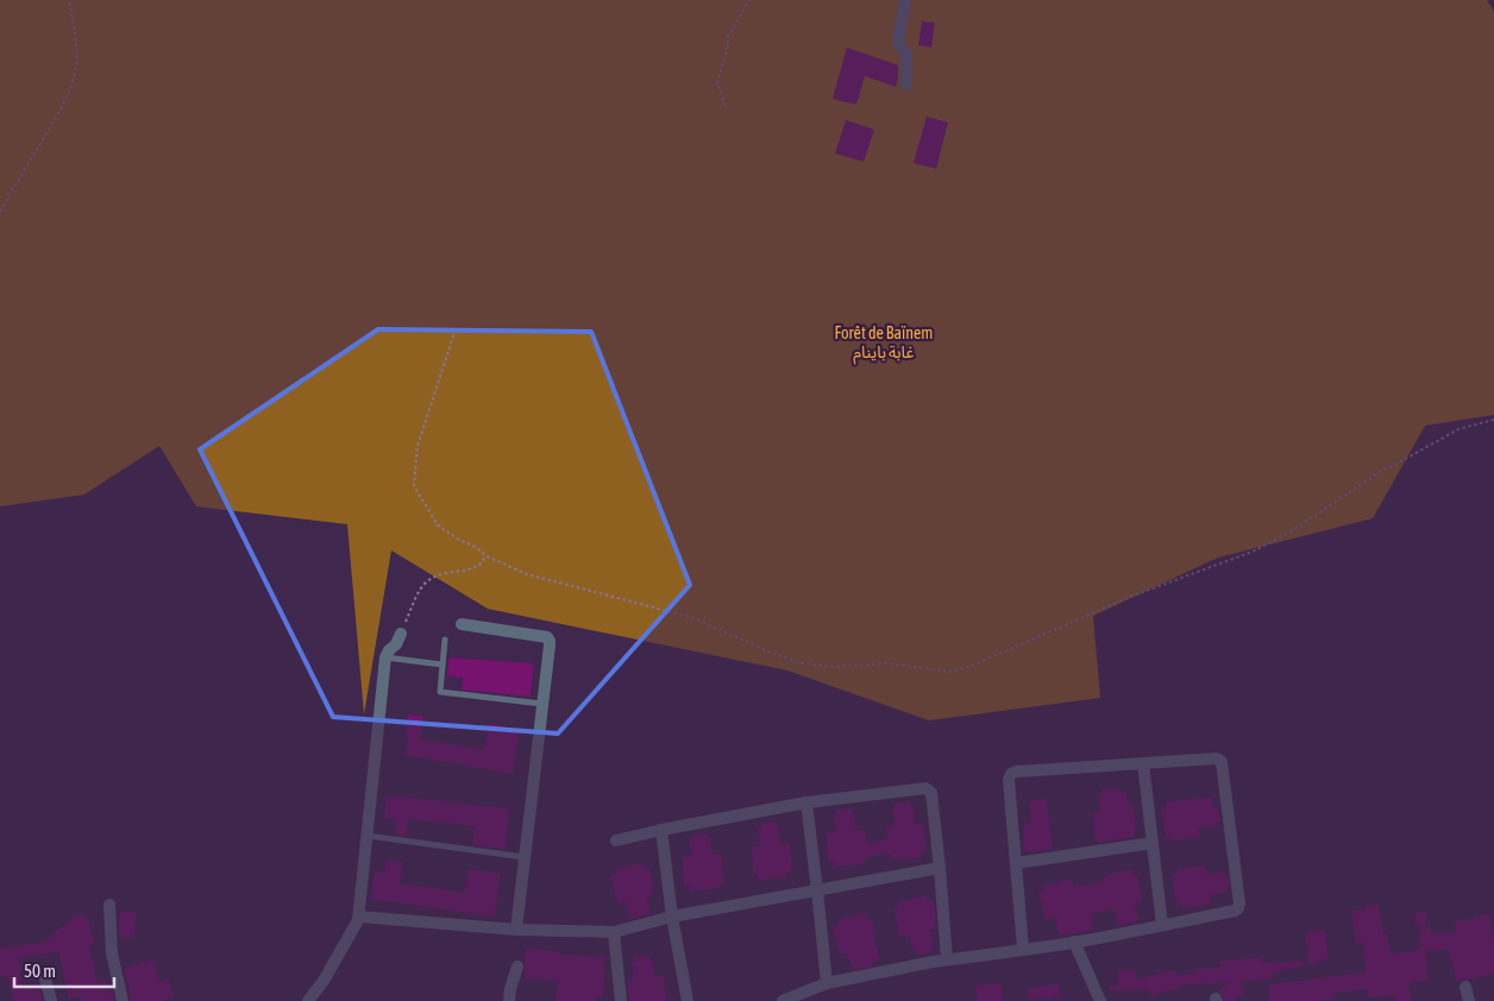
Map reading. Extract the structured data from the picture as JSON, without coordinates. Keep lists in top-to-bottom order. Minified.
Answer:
{"parks":["Forêt de Baïnem غابة باينام"],"scale_bar":"50 m"}
